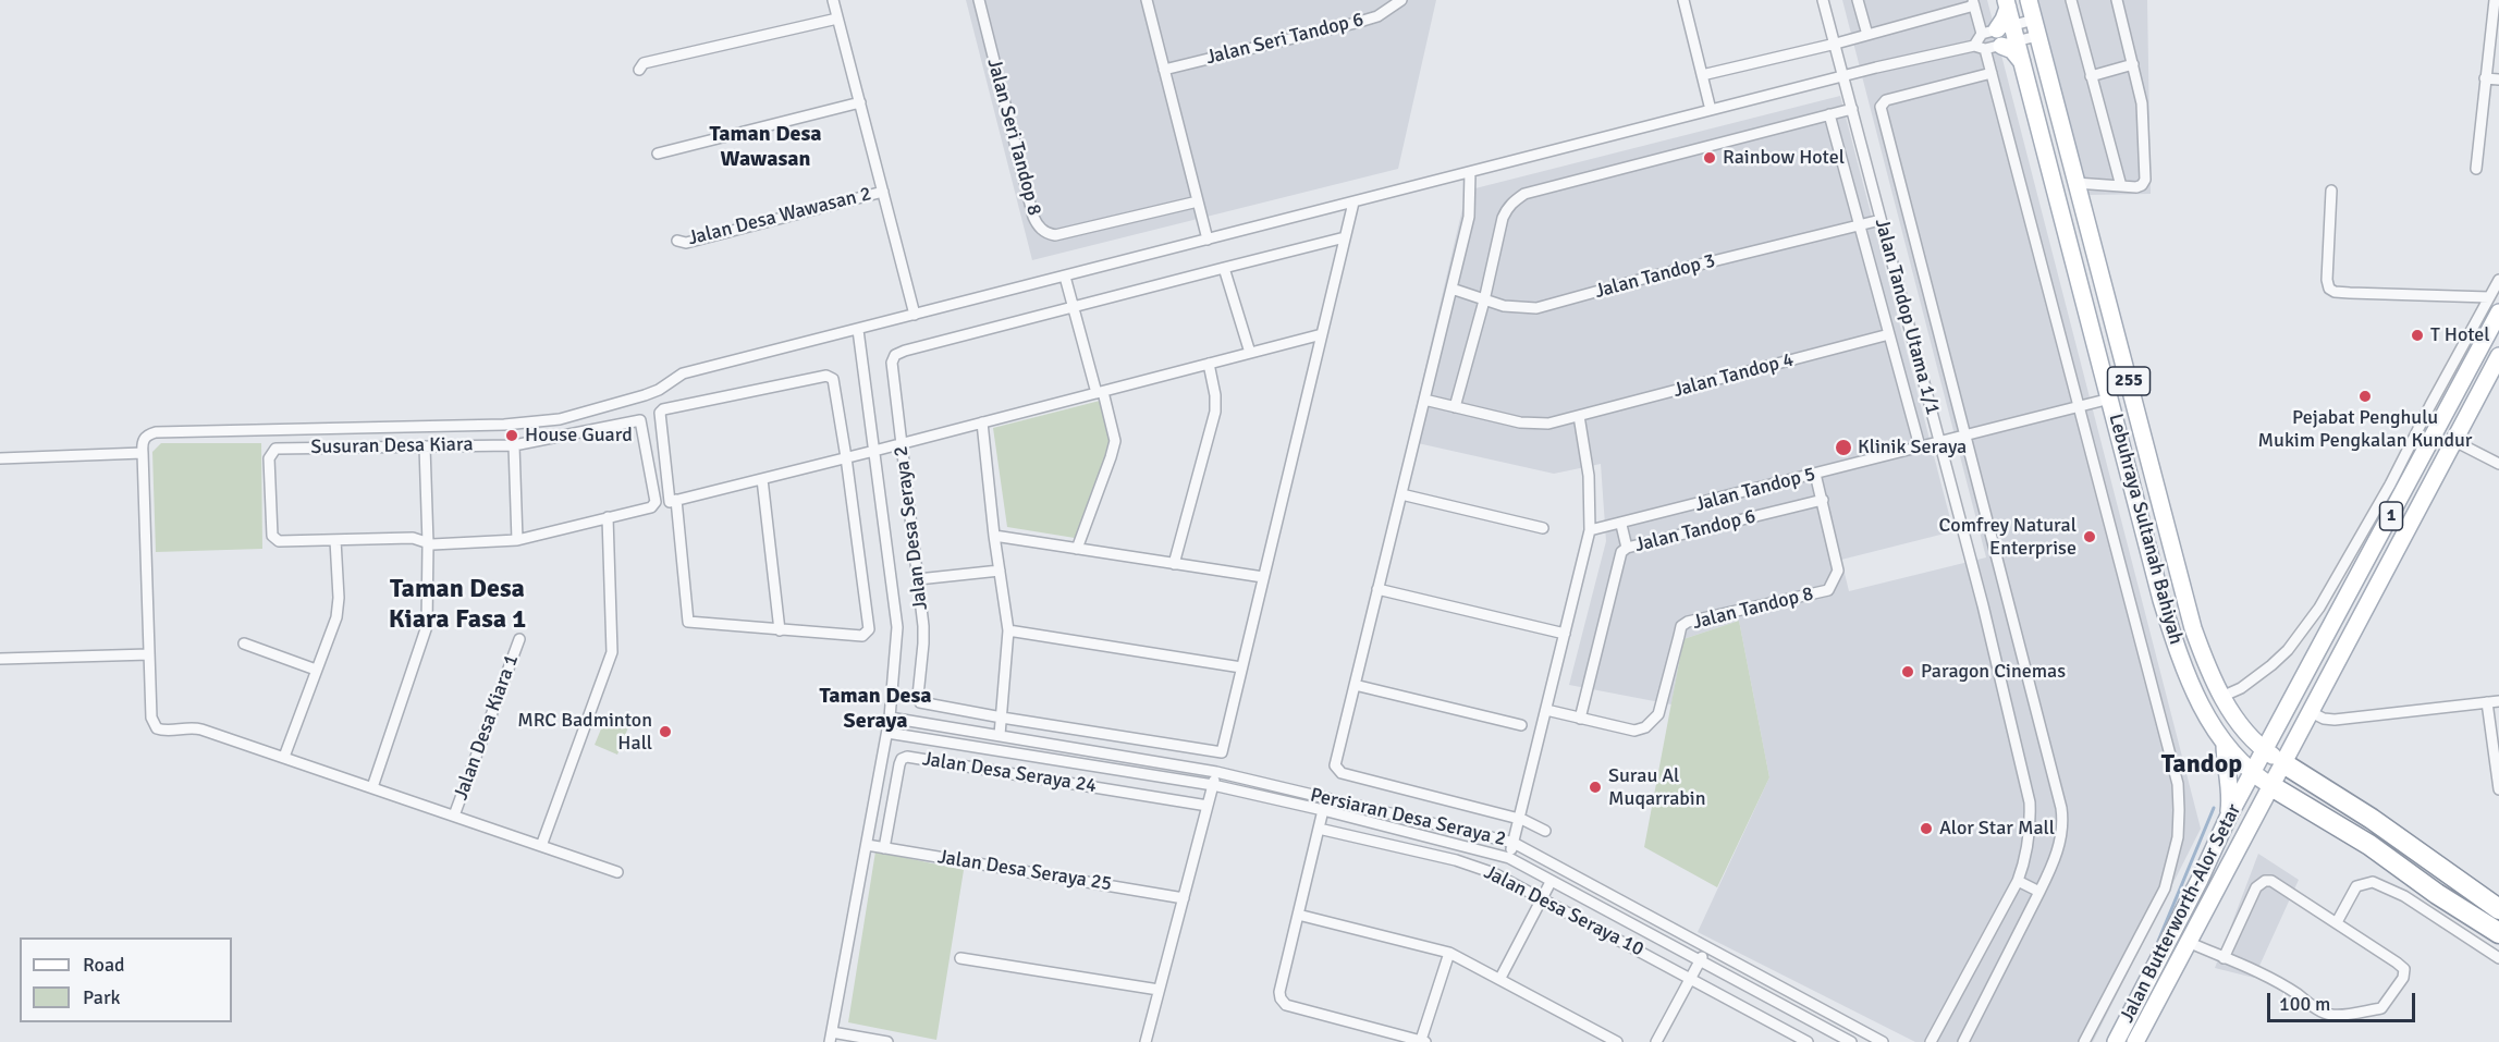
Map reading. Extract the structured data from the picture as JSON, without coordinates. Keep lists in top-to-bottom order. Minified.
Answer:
{"streets":{"main road":["255","1","Lebuhraya Sultanah Bahiyah","Jalan Butterworth-Alor Setar"],"street":["Jalan Seri Tandop 6","Jalan Seri Tandop 8","Jalan Desa Wawasan 2","Jalan Tandop 3","Jalan Tandop Utama 1/1","Jalan Tandop 4","Susuran Desa Kiara","Jalan Tandop 5","Jalan Desa Seraya 2","Jalan Tandop 6","Jalan Tandop 8","Jalan Desa Kiara 1","Jalan Desa Seraya 24","Persiaran Desa Seraya 2","Jalan Desa Seraya 25","Jalan Desa Seraya 10"]},"crossings":[["Jalan Tandop 3","Jalan Tandop Utama 1/1"],["Jalan Tandop Utama 1/1","Jalan Tandop 5"],["Jalan Tandop 5","Lebuhraya Sultanah Bahiyah"],["1","Lebuhraya Sultanah Bahiyah"],["1","Jalan Butterworth-Alor Setar"],["Lebuhraya Sultanah Bahiyah","Jalan Butterworth-Alor Setar"],["Jalan Tandop 6","Jalan Tandop 8"],["Jalan Desa Seraya 24","Jalan Desa Seraya 25"]],"districts":["Taman Desa Wawasan","Taman Desa Kiara Fasa 1","Taman Desa Seraya","Tandop"],"places":["Rainbow Hotel","T Hotel","Pejabat Penghulu Mukim Pengkalan Kundur","House Guard","Klinik Seraya","Comfrey Natural Enterprise","Paragon Cinemas","MRC Badminton Hall","Surau Al Muqarrabin","Alor Star Mall"],"legend":["Road","Park"],"scale_bar":"100 m"}
